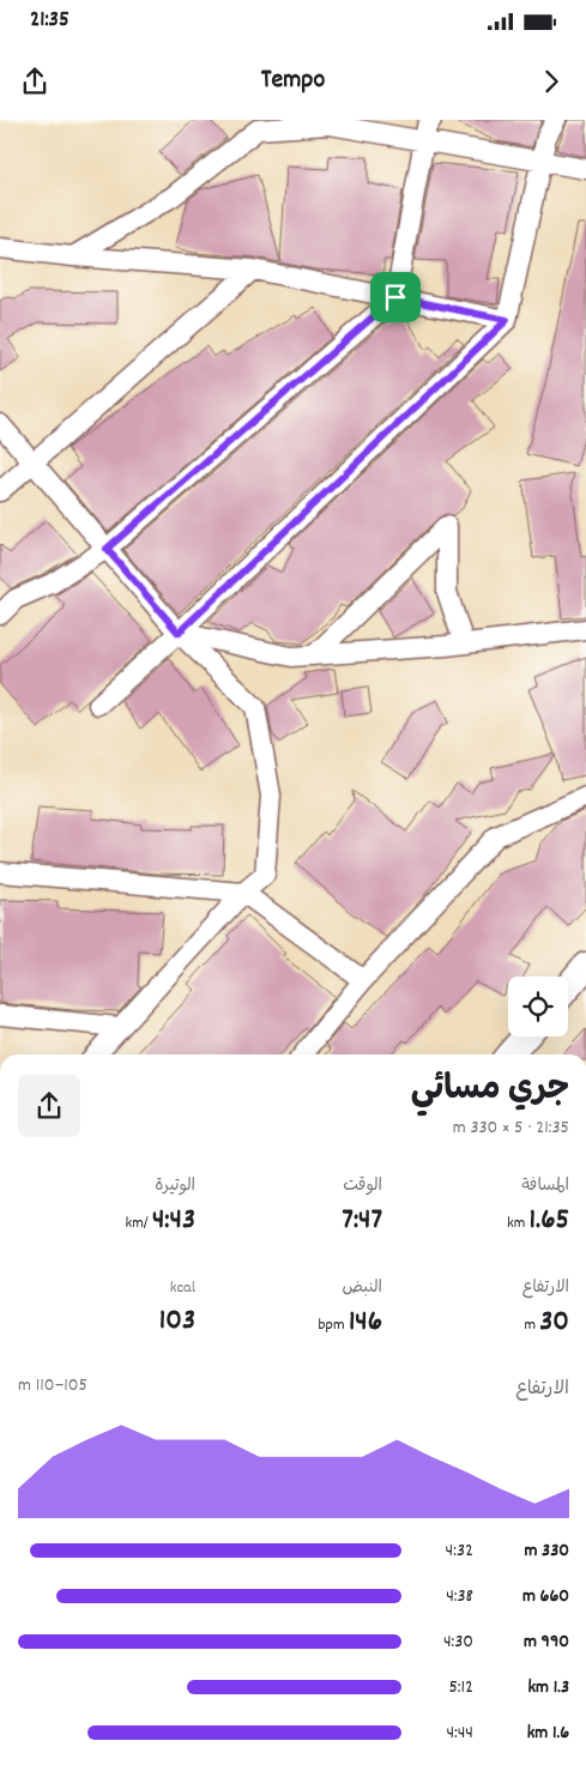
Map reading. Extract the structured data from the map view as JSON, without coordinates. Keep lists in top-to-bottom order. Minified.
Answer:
{"page":{"status":"21:35","header":"Tempo","heading":["جري مسائي","21:35 · 5 × 330 m"],"stats":[["المسافة","1.65 km"],["الوقت","7:47"],["الوتيرة","4:43 /km"],["الارتفاع","30 m"],["النبض","146 bpm"],["kcal","103"]],"chart":["الارتفاع","105–110 m"],"list":[{"name":"330 m","note":"4:32"},{"name":"660 m","note":"4:38"},{"name":"990 m","note":"4:30"},{"name":"1.3 km","note":"5:12"},{"name":"1.6 km","note":"4:44"}]}}
